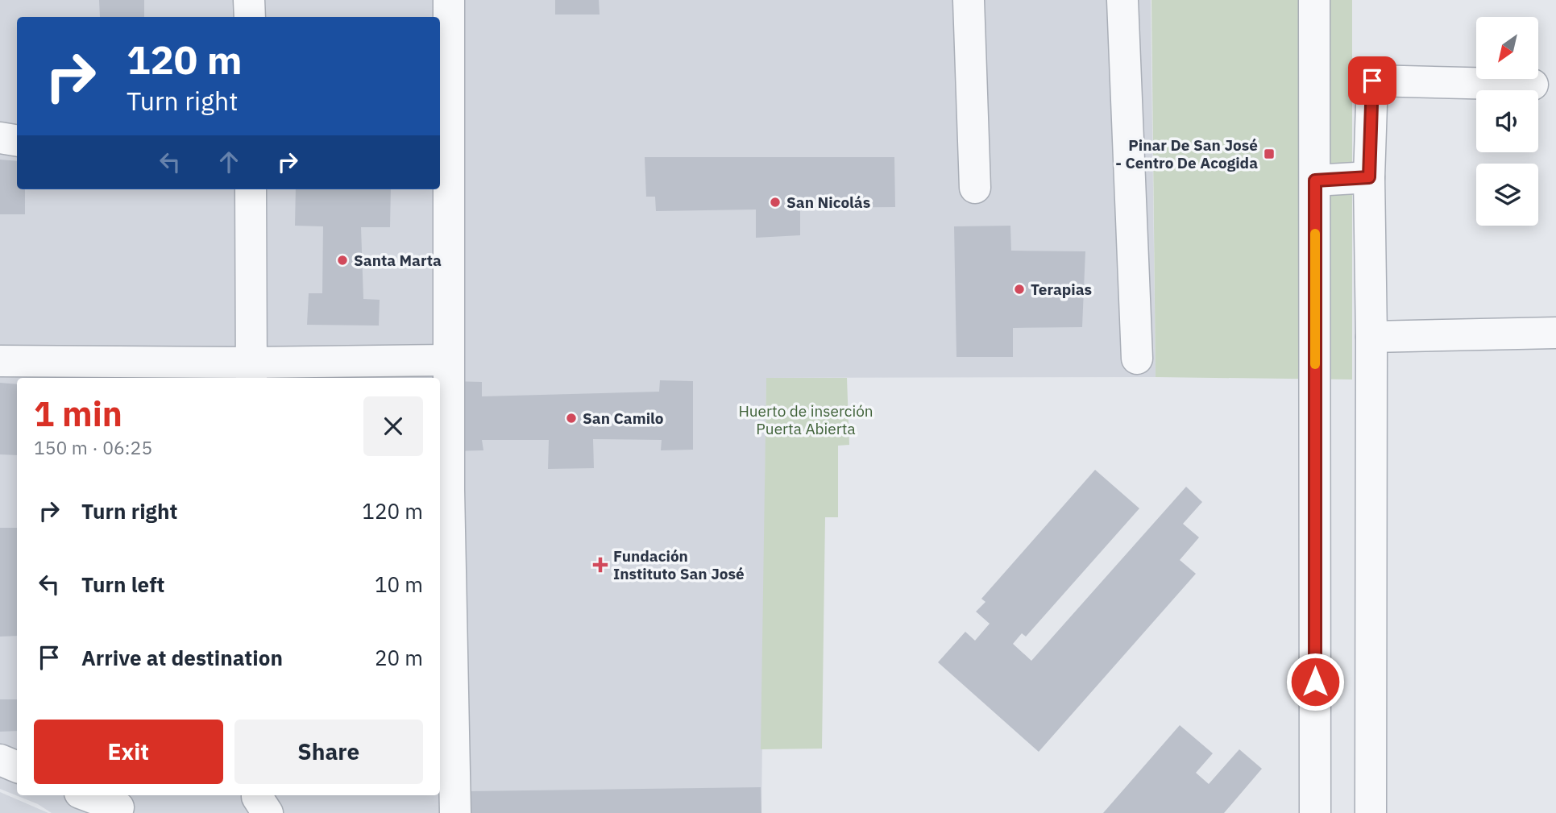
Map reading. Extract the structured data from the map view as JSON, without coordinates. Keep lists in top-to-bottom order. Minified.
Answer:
{"parks":["Huerto de inserción Puerta Abierta"],"places":{"transit":["Pinar De San José - Centro De Acogida"],"other":["San Nicolás","Santa Marta","Terapias","San Camilo"],"health":["Fundación Instituto San José"]},"north":"bottom left","page":{"turn":["120 m","Turn right"],"heading":["1 min","150 m · 06:25"],"list":[{"name":"Turn right","value":"120 m"},{"name":"Turn left","value":"10 m"},{"name":"Arrive at destination","value":"20 m"}],"buttons":["Exit","Share"]}}
